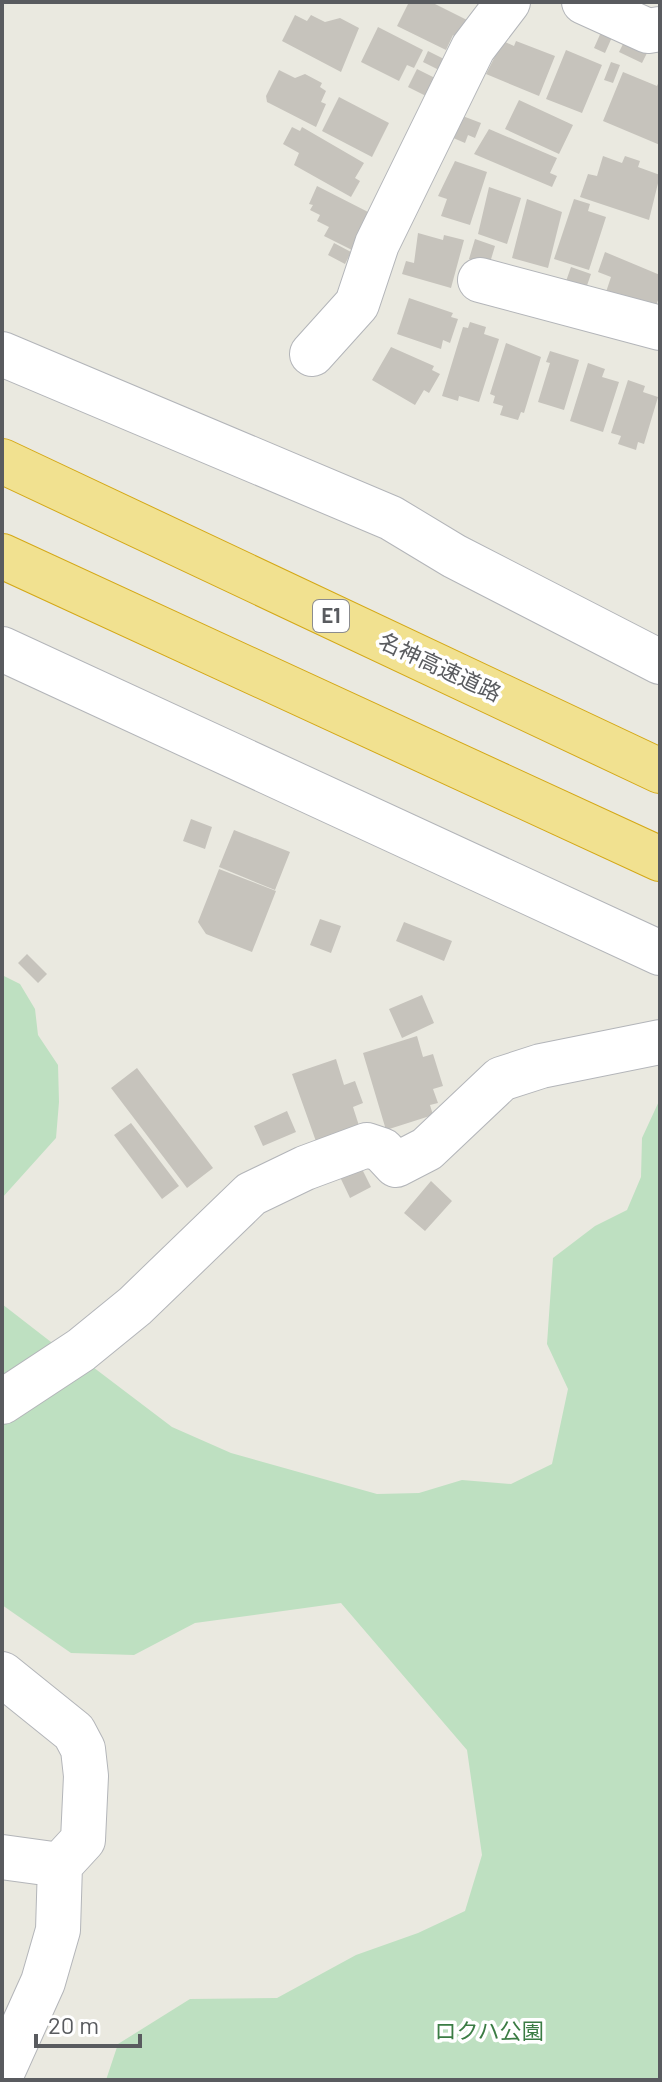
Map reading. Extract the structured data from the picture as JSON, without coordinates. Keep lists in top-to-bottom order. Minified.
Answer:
{"streets":{"highway":["E1","名神高速道路"]},"parks":["ロクハ公園"],"scale_bar":"20 m"}
